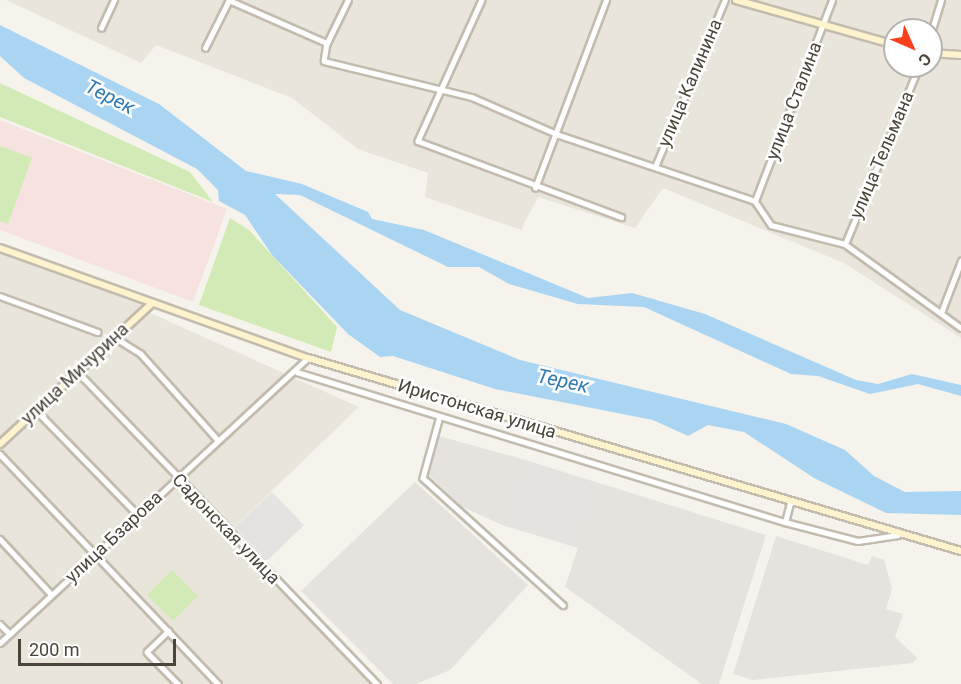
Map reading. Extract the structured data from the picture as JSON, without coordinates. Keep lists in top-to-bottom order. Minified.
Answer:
{"streets":{"main road":["улица Мичурина","Иристонская улица"],"street":["улица Калинина","улица Сталина","улица Тельмана","Садонская улица","улица Бзарова"]},"crossings":[["улица Мичурина","Иристонская улица"],["улица Мичурина","Садонская улица"],["Иристонская улица","улица Бзарова"],["Садонская улица","улица Бзарова"]],"water":["Терек"],"scale_bar":"200 m","north":"bottom right"}
